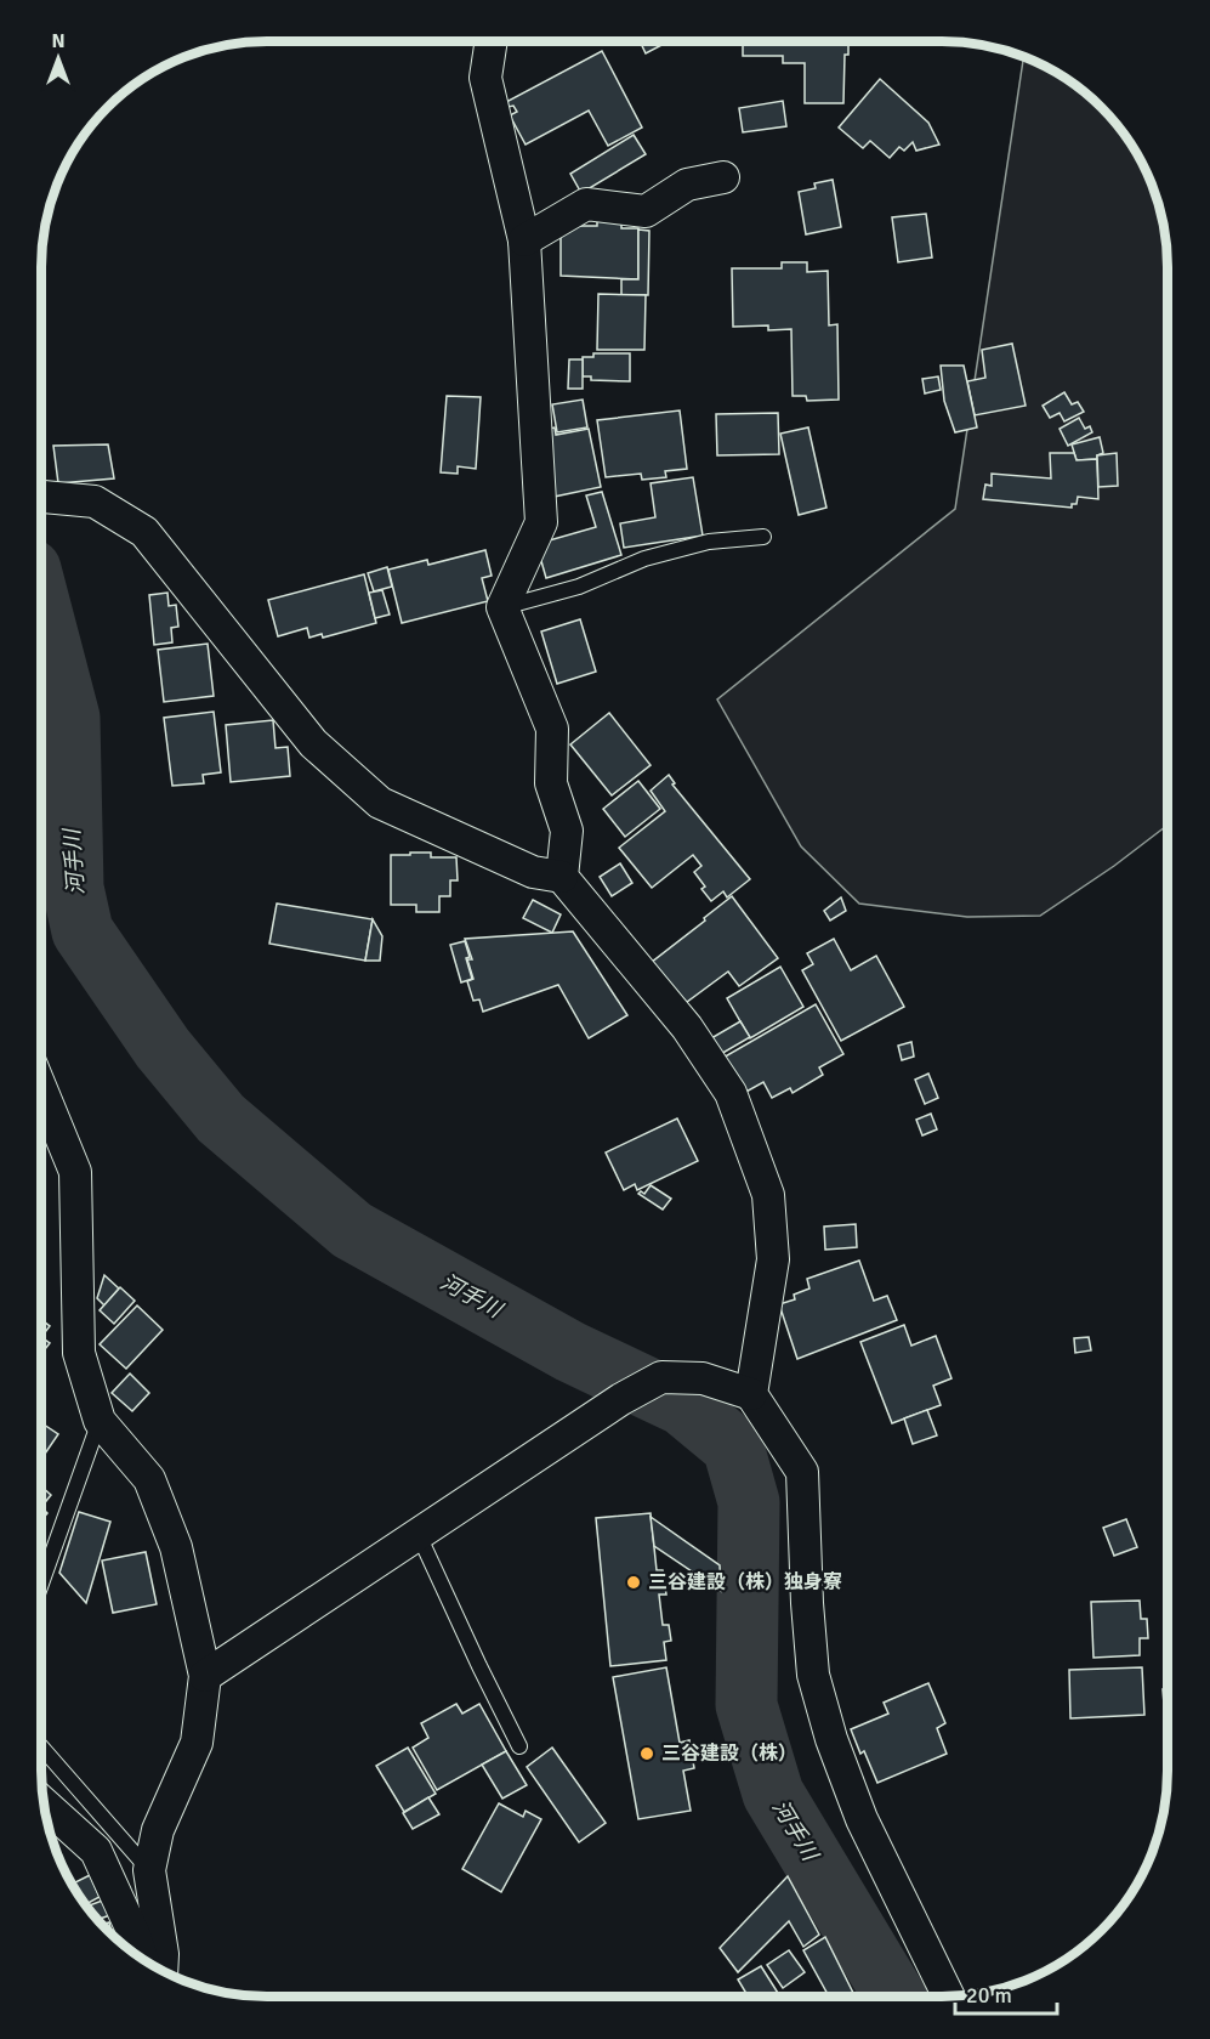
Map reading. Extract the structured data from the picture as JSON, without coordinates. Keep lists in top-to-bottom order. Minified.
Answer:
{"water":["河手川"],"places":["三谷建設（株）独身寮","三谷建設（株）"],"scale_bar":"20 m","north":"top"}
